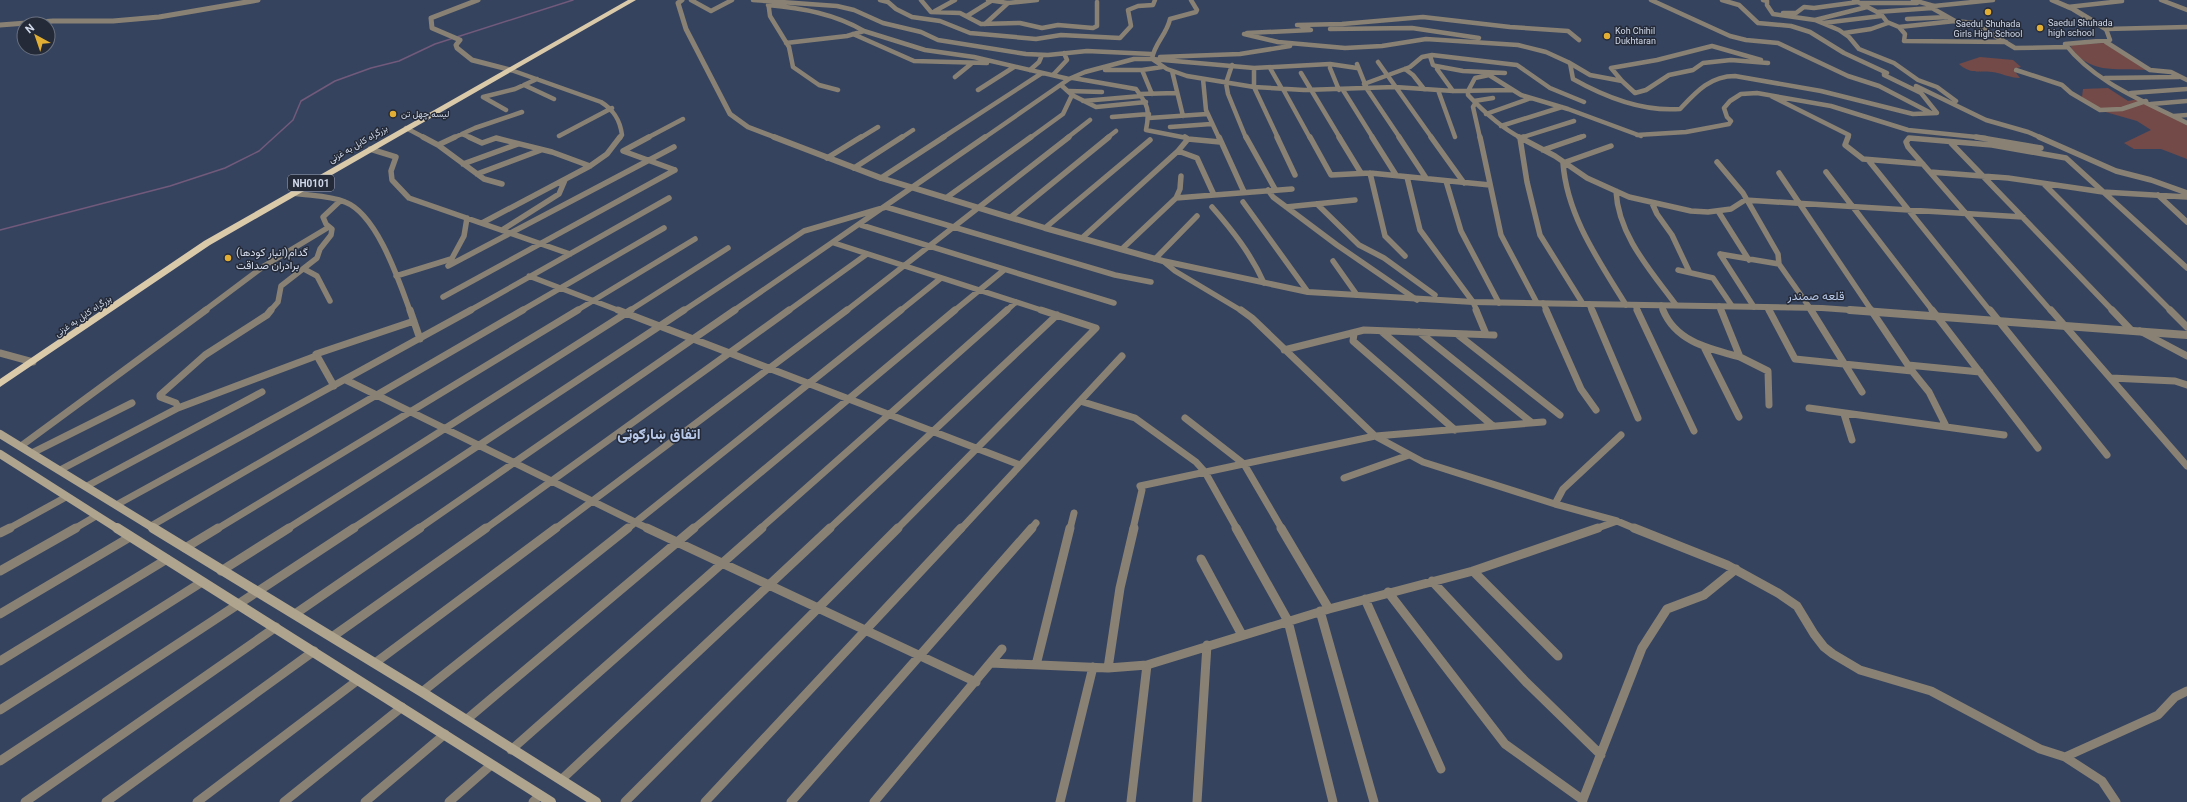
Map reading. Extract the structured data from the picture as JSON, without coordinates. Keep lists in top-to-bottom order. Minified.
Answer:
{"streets":{"highway":["بزرگراه کابل به غزنی","NH0101"]},"districts":["قلعه صمندر","اتفاق ښارګوټی"],"places":["Saedul Shuhada Girls High School","Saedul Shuhada high school","Koh Chihil Dukhtaran","لیسه چهل تن","(انبار کودها)گدام برادران صداقت"],"north":"top left"}
